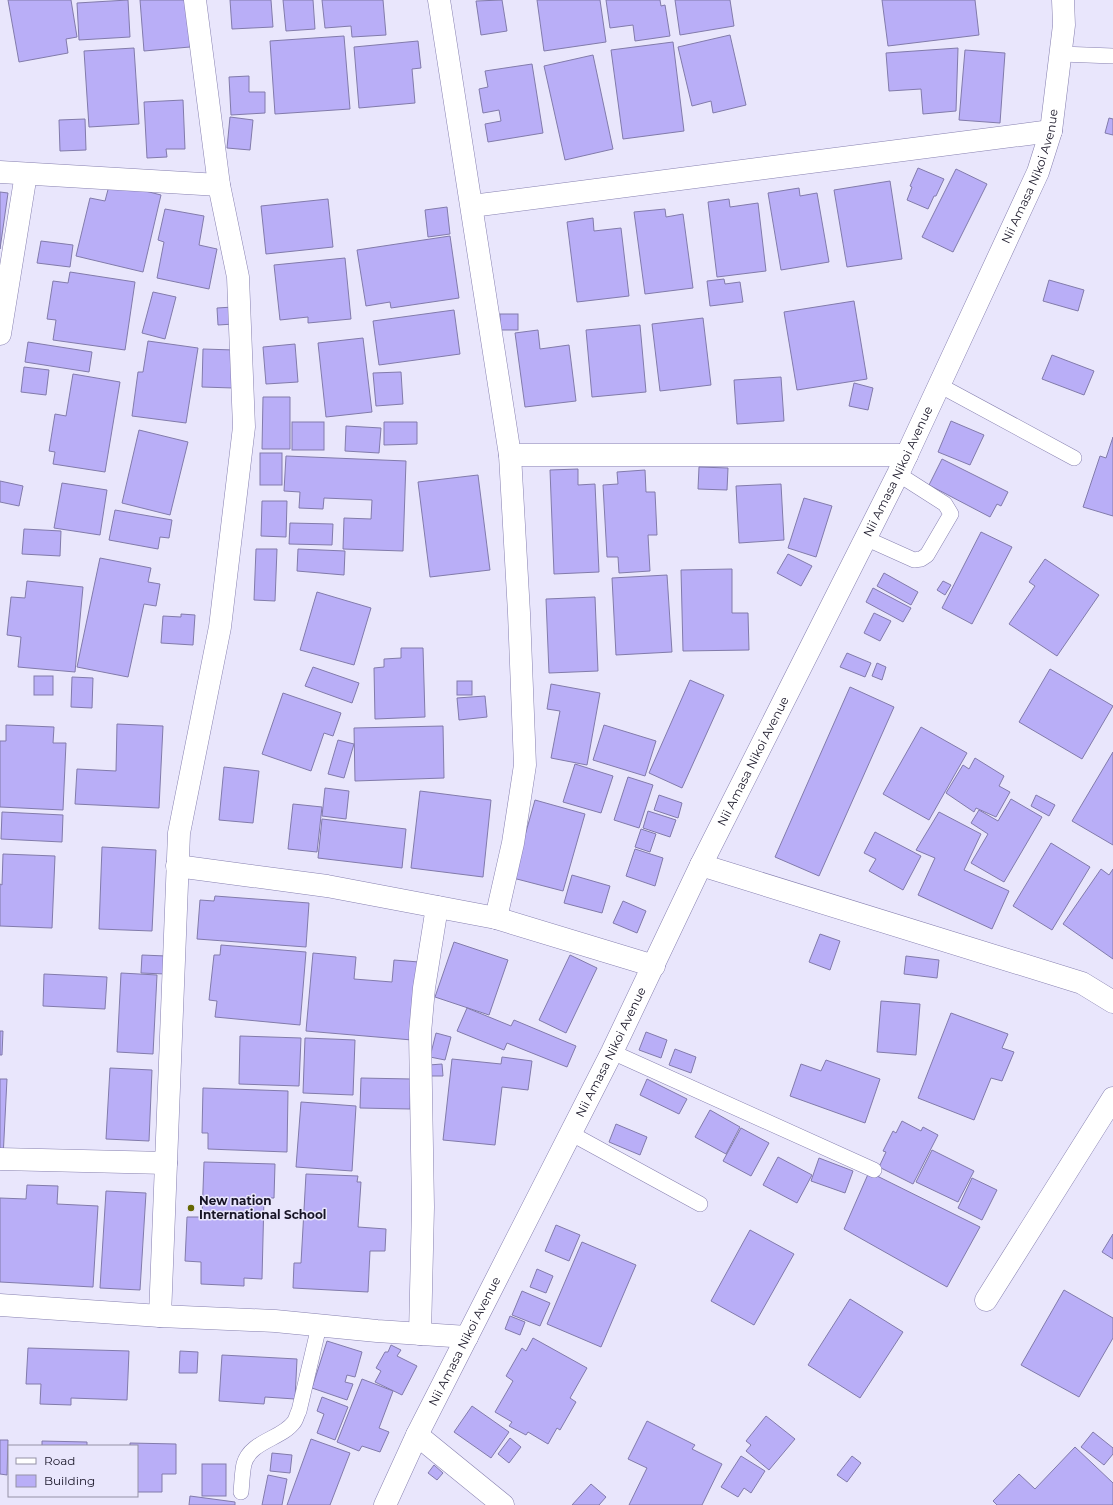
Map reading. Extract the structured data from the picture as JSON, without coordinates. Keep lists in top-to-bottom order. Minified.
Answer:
{"streets":{"street":["Nii Amasa Nikoi Avenue"]},"places":["New nation International School"],"legend":["Road","Building"]}
